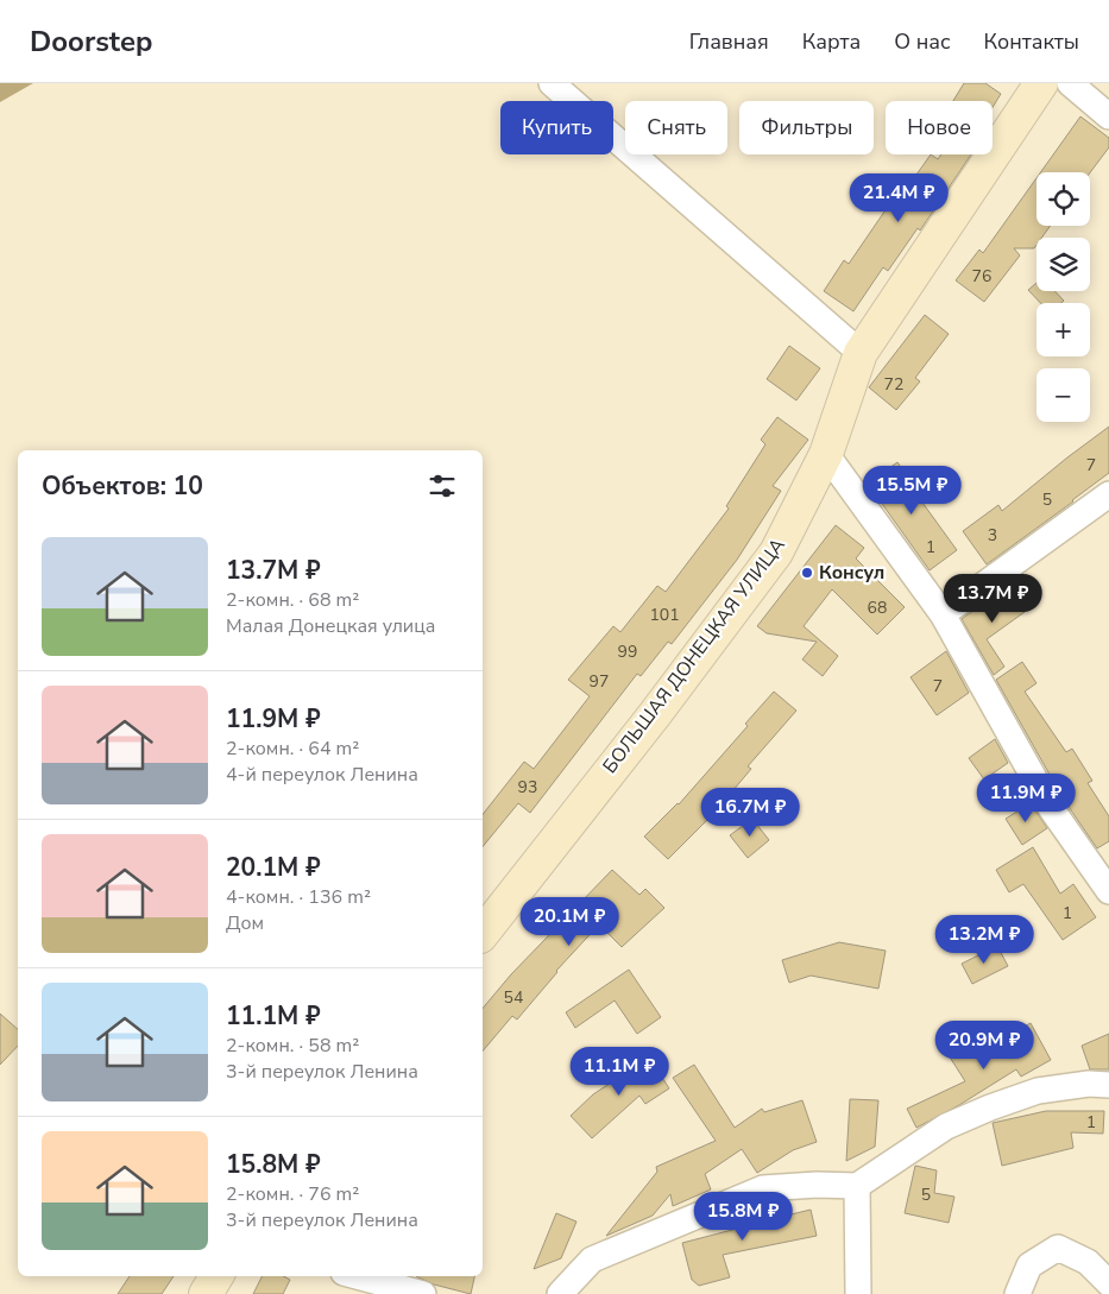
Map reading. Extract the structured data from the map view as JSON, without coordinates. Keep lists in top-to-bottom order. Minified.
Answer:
{"streets":{"street":["БОЛЬШАЯ ДОНЕЦКАЯ УЛИЦА"]},"places":["Консул"],"house_numbers":["76","72","7","5","3","1","68","101","99","97","7","93","1","54","1","5"],"page":{"header":"Doorstep","nav":["Главная","Карта","О нас","Контакты"],"chip":["Купить","Снять","Фильтры","Новое"],"map_buttons":["+","−"],"price":["21.4M ₽","15.5M ₽","13.7M ₽","11.9M ₽","16.7M ₽","20.1M ₽","13.2M ₽","20.9M ₽","11.1M ₽","15.8M ₽"],"heading":"Объектов: 10","list":[{"name":"13.7M ₽","note":"2-комн. · 68 m² · Малая Донецкая улица"},{"name":"11.9M ₽","note":"2-комн. · 64 m² · 4-й переулок Ленина"},{"name":"20.1M ₽","note":"4-комн. · 136 m² · Дом"},{"name":"11.1M ₽","note":"2-комн. · 58 m² · 3-й переулок Ленина"},{"name":"15.8M ₽","note":"2-комн. · 76 m² · 3-й переулок Ленина"}]}}
